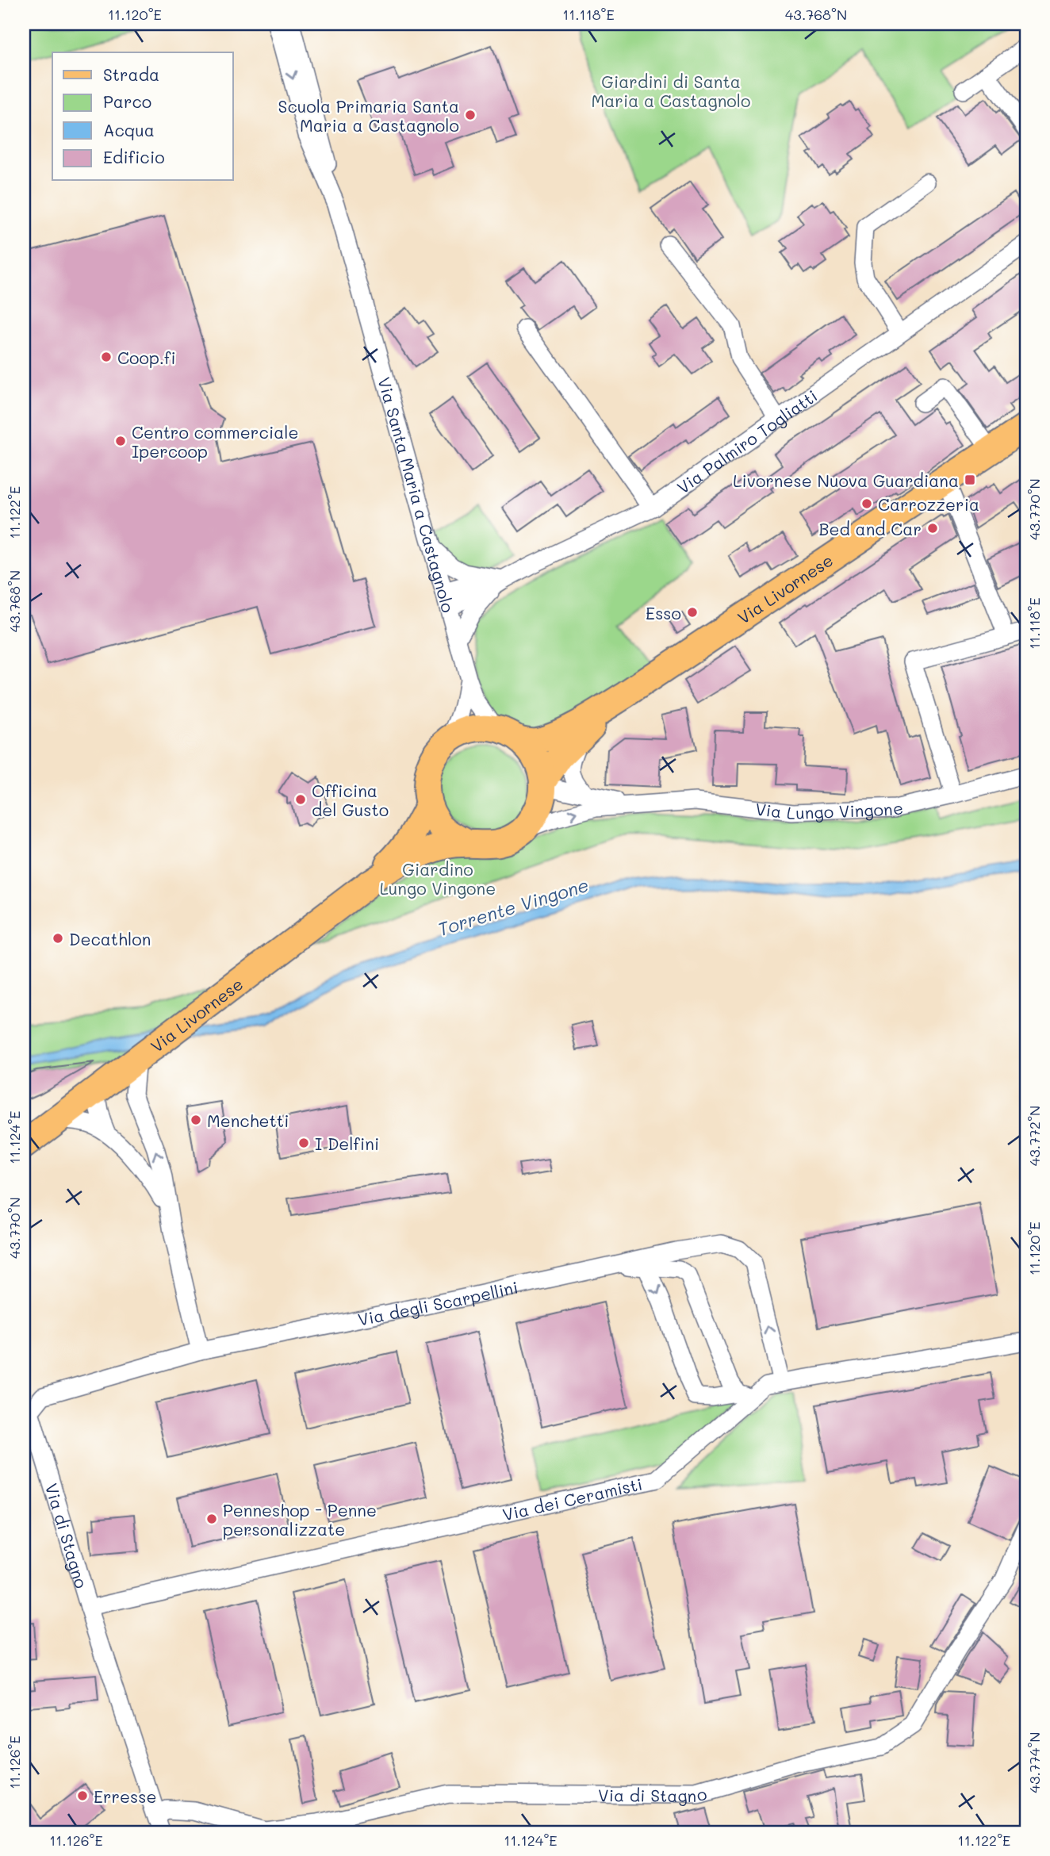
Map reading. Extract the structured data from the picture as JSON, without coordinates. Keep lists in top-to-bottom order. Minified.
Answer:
{"streets":{"main road":["Via Livornese"],"street":["Via Palmiro Togliatti","Via Santa Maria a Castagnolo","Via Lungo Vingone","Via degli Scarpellini","Via dei Ceramisti","Via di Stagno"]},"crossings":[["Via Palmiro Togliatti","Via Santa Maria a Castagnolo"],["Via Santa Maria a Castagnolo","Via Livornese"],["Via Santa Maria a Castagnolo","Via Lungo Vingone"],["Via Livornese","Via Lungo Vingone"],["Via degli Scarpellini","Via dei Ceramisti"],["Via degli Scarpellini","Via di Stagno"],["Via dei Ceramisti","Via di Stagno"]],"water":["Torrente Vingone"],"parks":["Giardini di Santa Maria a Castagnolo","Giardino Lungo Vingone"],"places":{"other":["Scuola Primaria Santa Maria a Castagnolo","Coop.fi","Centro commerciale Ipercoop","Carrozzeria","Bed and Car","Esso","Officina del Gusto","Decathlon","Menchetti","I Delfini","Penneshop - Penne personalizzate","Erresse"],"transit":["Livornese Nuova Guardiana"]},"legend":["Strada","Parco","Acqua","Edificio"],"coordinates":["11.120°E","11.118°E","43.768°N","43.770°N","11.122°E","43.772°N","11.124°E","11.126°E","43.774°N"]}
